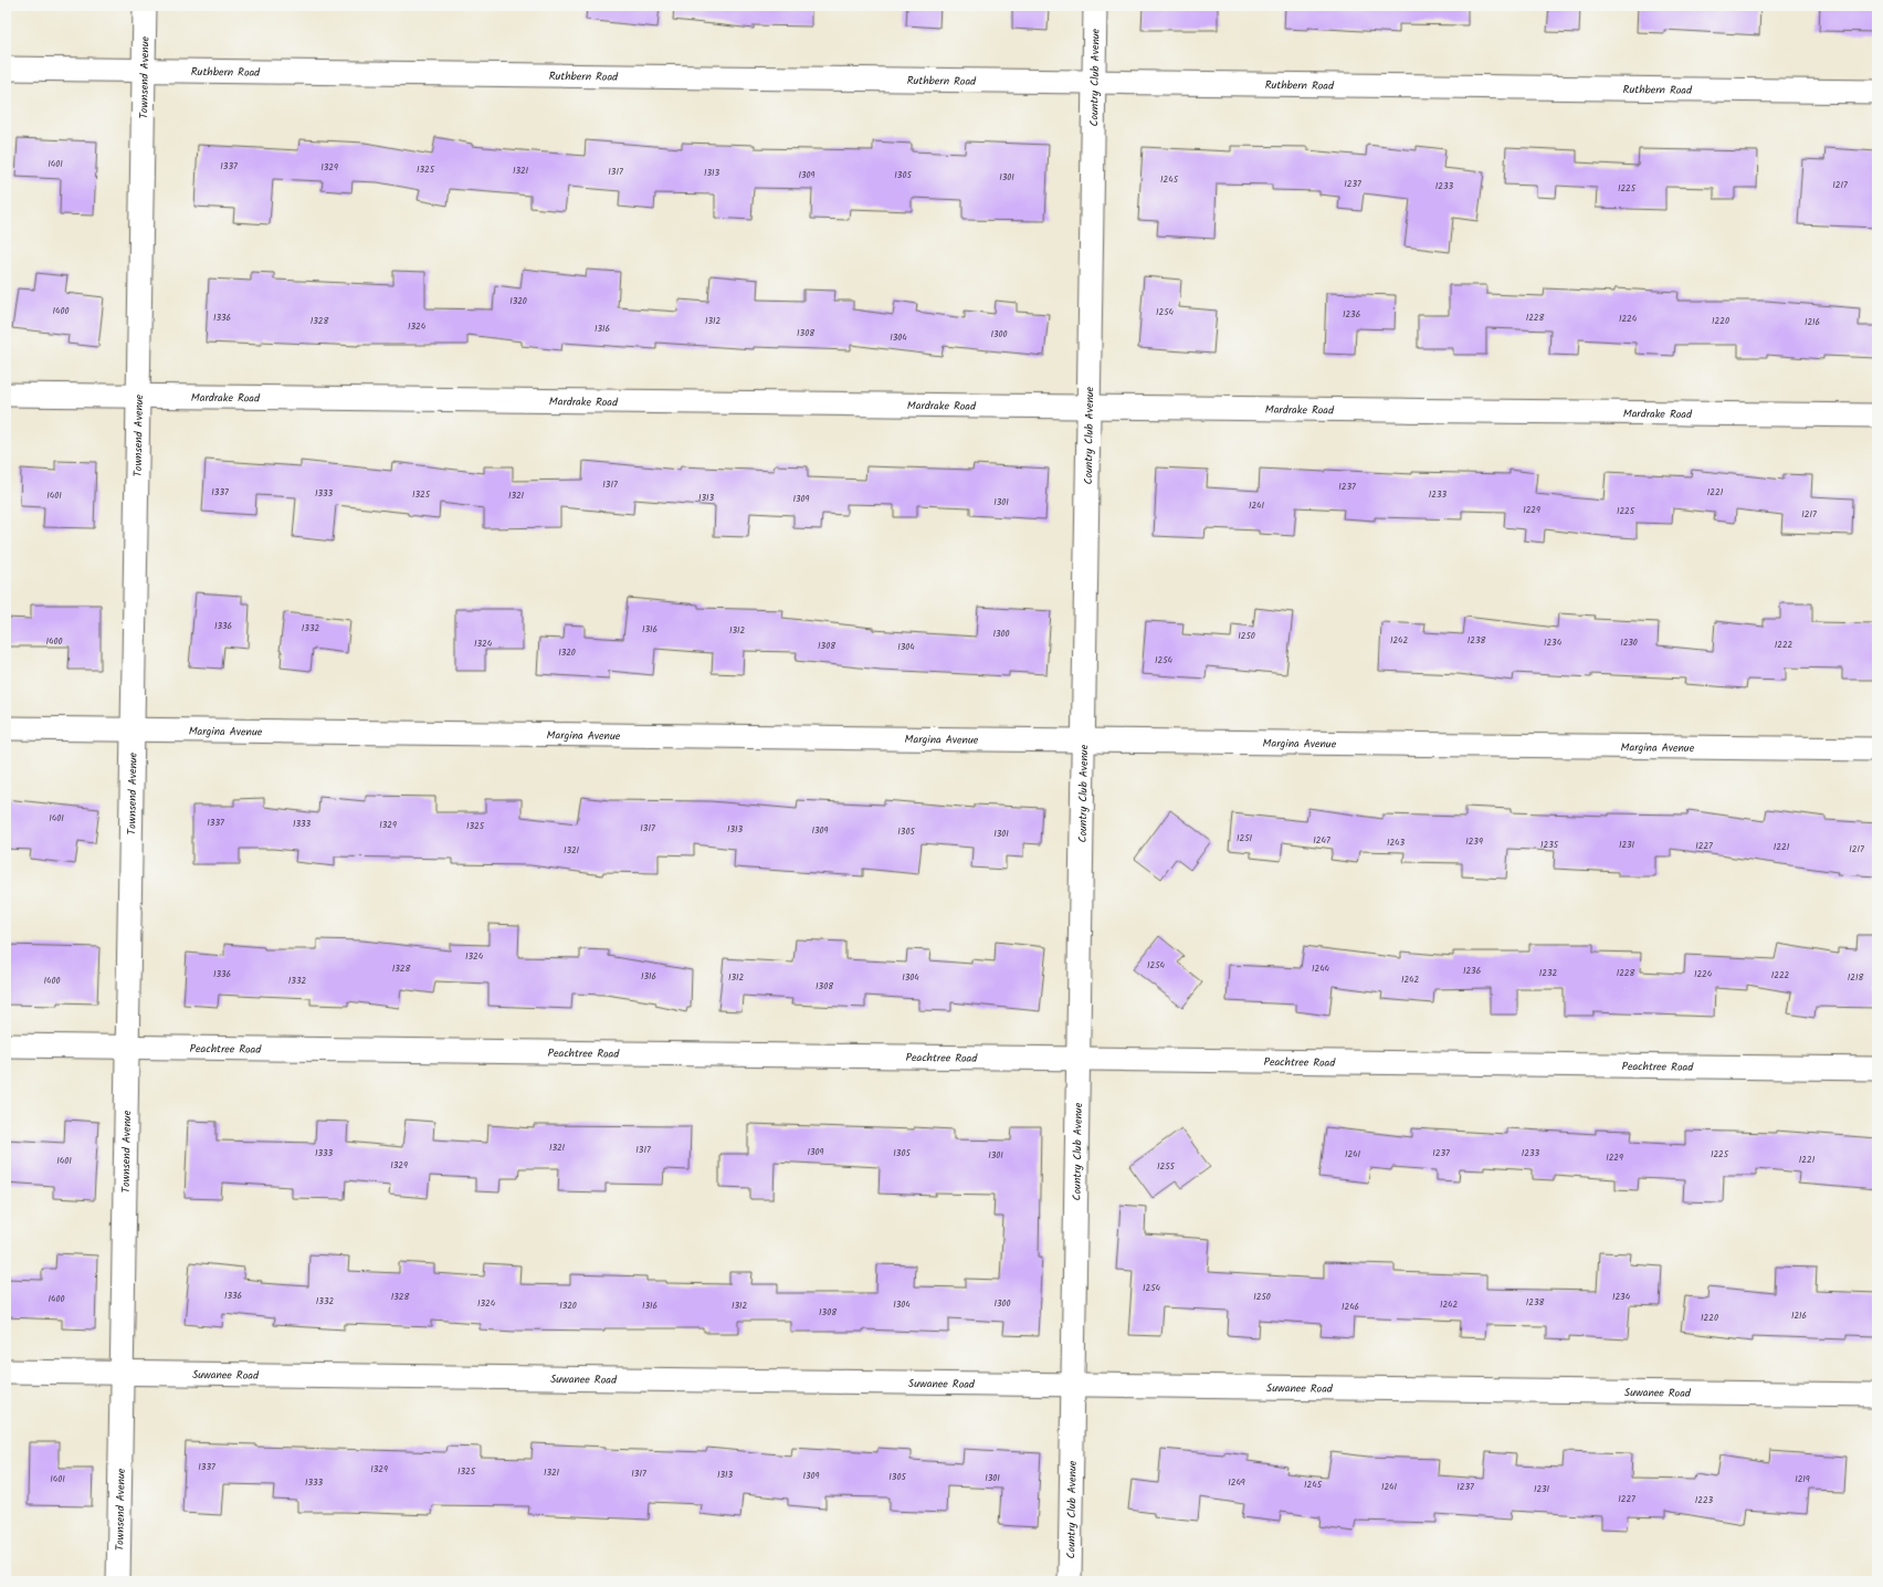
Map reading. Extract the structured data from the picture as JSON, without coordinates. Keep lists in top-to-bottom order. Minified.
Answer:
{"streets":{"street":["Ruthbern Road","Townsend Avenue","Country Club Avenue","Mardrake Road","Margina Avenue","Peachtree Road","Suwanee Road"]},"crossings":[["Ruthbern Road","Townsend Avenue"],["Ruthbern Road","Country Club Avenue"],["Townsend Avenue","Mardrake Road"],["Townsend Avenue","Margina Avenue"],["Townsend Avenue","Peachtree Road"],["Townsend Avenue","Suwanee Road"],["Country Club Avenue","Mardrake Road"],["Country Club Avenue","Margina Avenue"],["Country Club Avenue","Peachtree Road"],["Country Club Avenue","Suwanee Road"]],"house_numbers":["1401","1337","1329","1325","1321","1317","1313","1309","1305","1301","1245","1237","1217","1233","1225","1320","1400","1254","1236","1336","1228","1224","1328","1312","1220","1216","1324","1316","1308","1300","1304","1317","1237","1337","1221","1333","1325","1233","1401","1321","1313","1309","1301","1241","1229","1225","1217","1336","1332","1316","1312","1300","1250","1242","1238","1400","1234","1230","1324","1222","1308","1304","1320","1254","1401","1337","1333","1329","1325","1317","1313","1309","1305","1301","1251","1247","1239","1243","1235","1231","1227","1221","1217","1321","1324","1254","1328","1244","1236","1232","1228","1336","1224","1222","1316","1312","1304","1218","1242","1400","1332","1308","1321","1317","1309","1333","1305","1237","1233","1241","1225","1301","1229","1221","1401","1329","1255","1254","1336","1328","1250","1234","1400","1332","1238","1324","1300","1304","1242","1320","1316","1312","1246","1308","1216","1220","1337","1329","1325","1321","1317","1313","1309","1305","1301","1401","1219","1333","1249","1245","1241","1237","1231","1227","1223"]}
